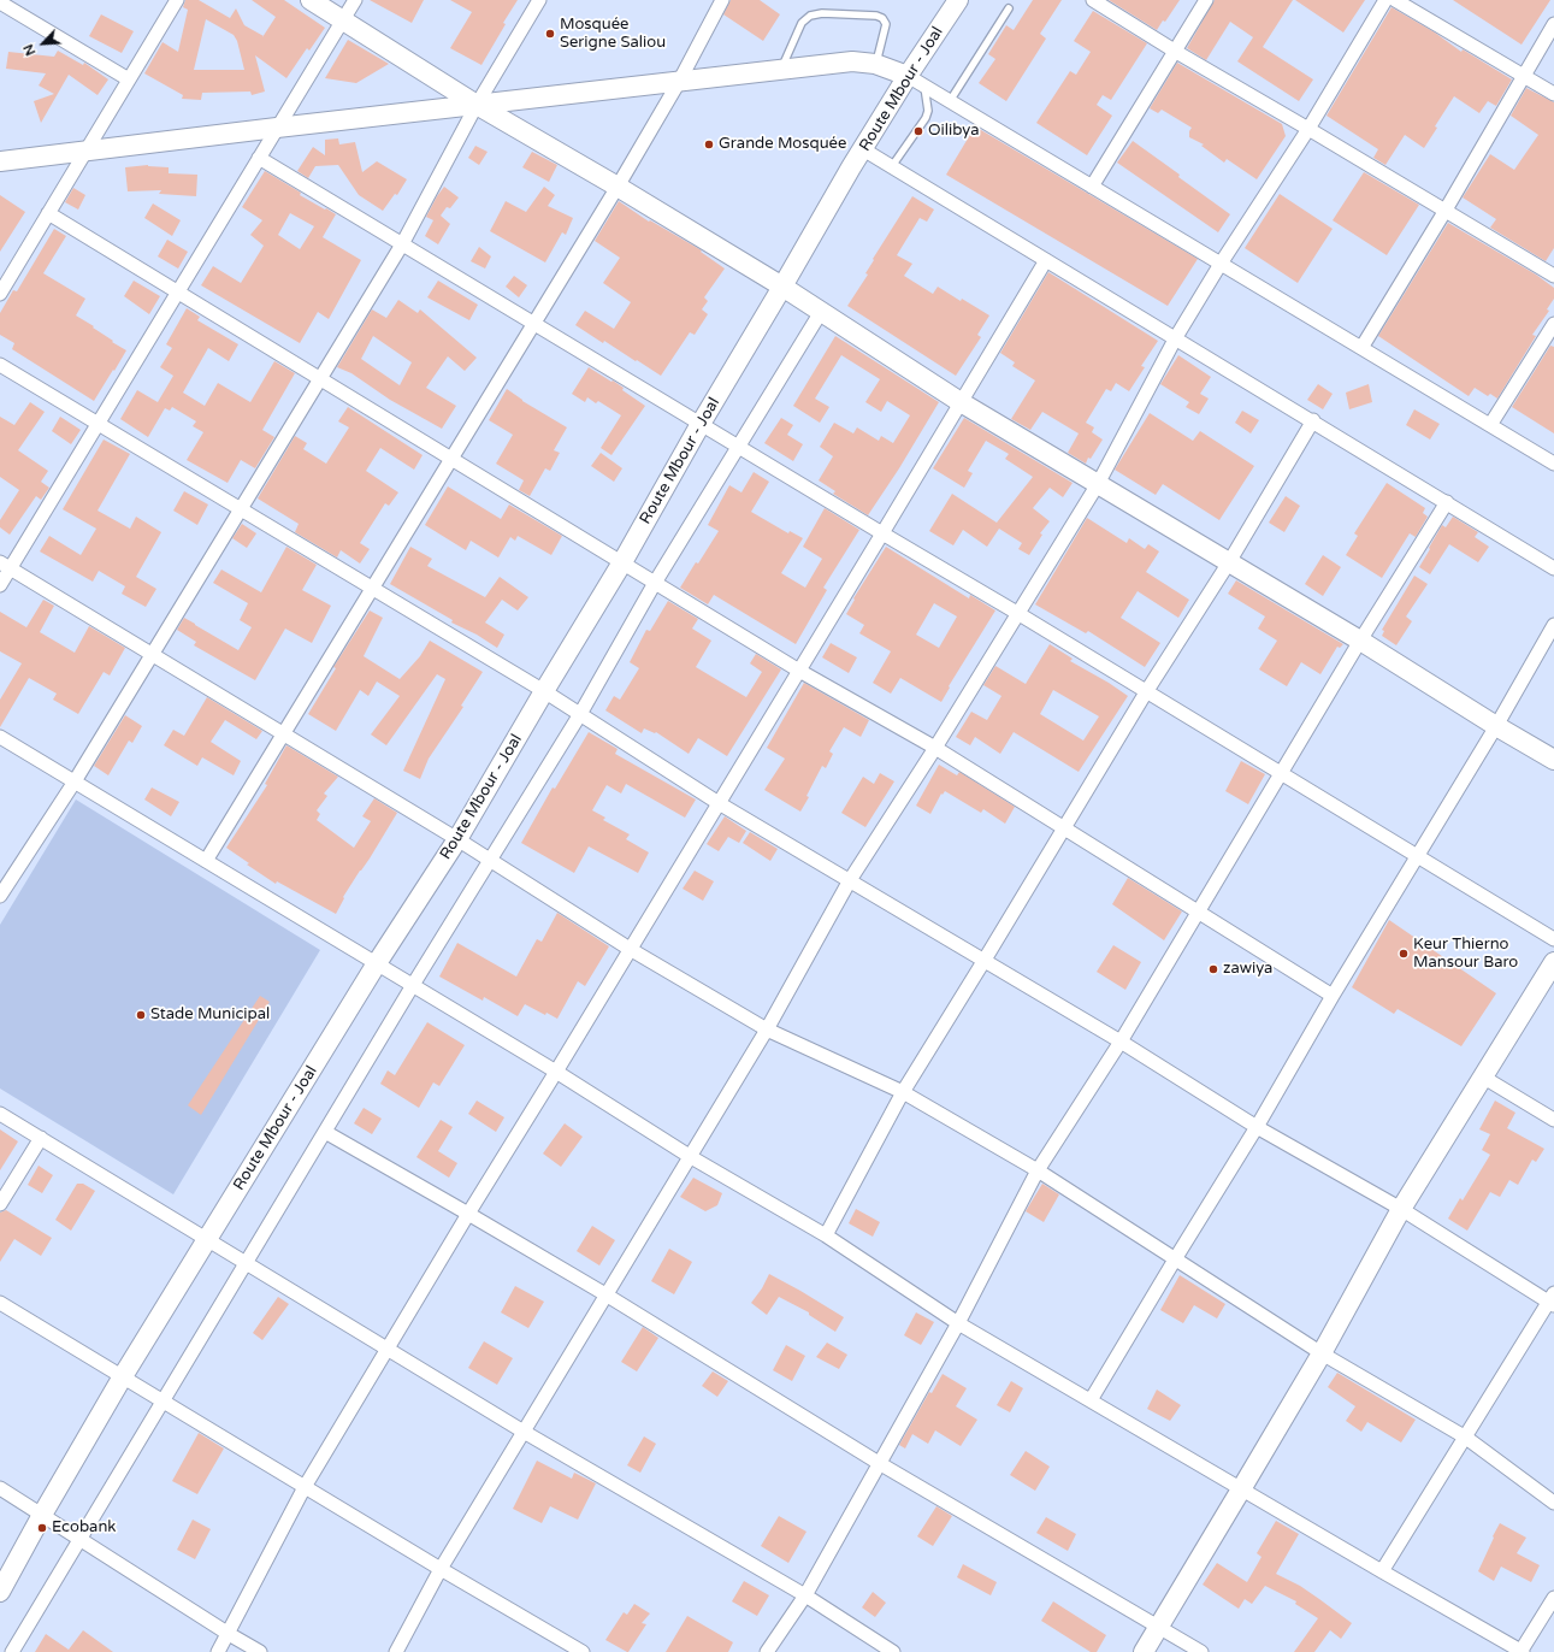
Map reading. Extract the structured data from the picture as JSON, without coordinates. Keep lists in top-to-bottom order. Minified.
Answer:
{"streets":{"main road":["Route Mbour - Joal"]},"places":["Mosquée Serigne Saliou","Oilibya","Grande Mosquée","Keur Thierno Mansour Baro","zawiya","Stade Municipal","Ecobank"],"north":"bottom left"}
